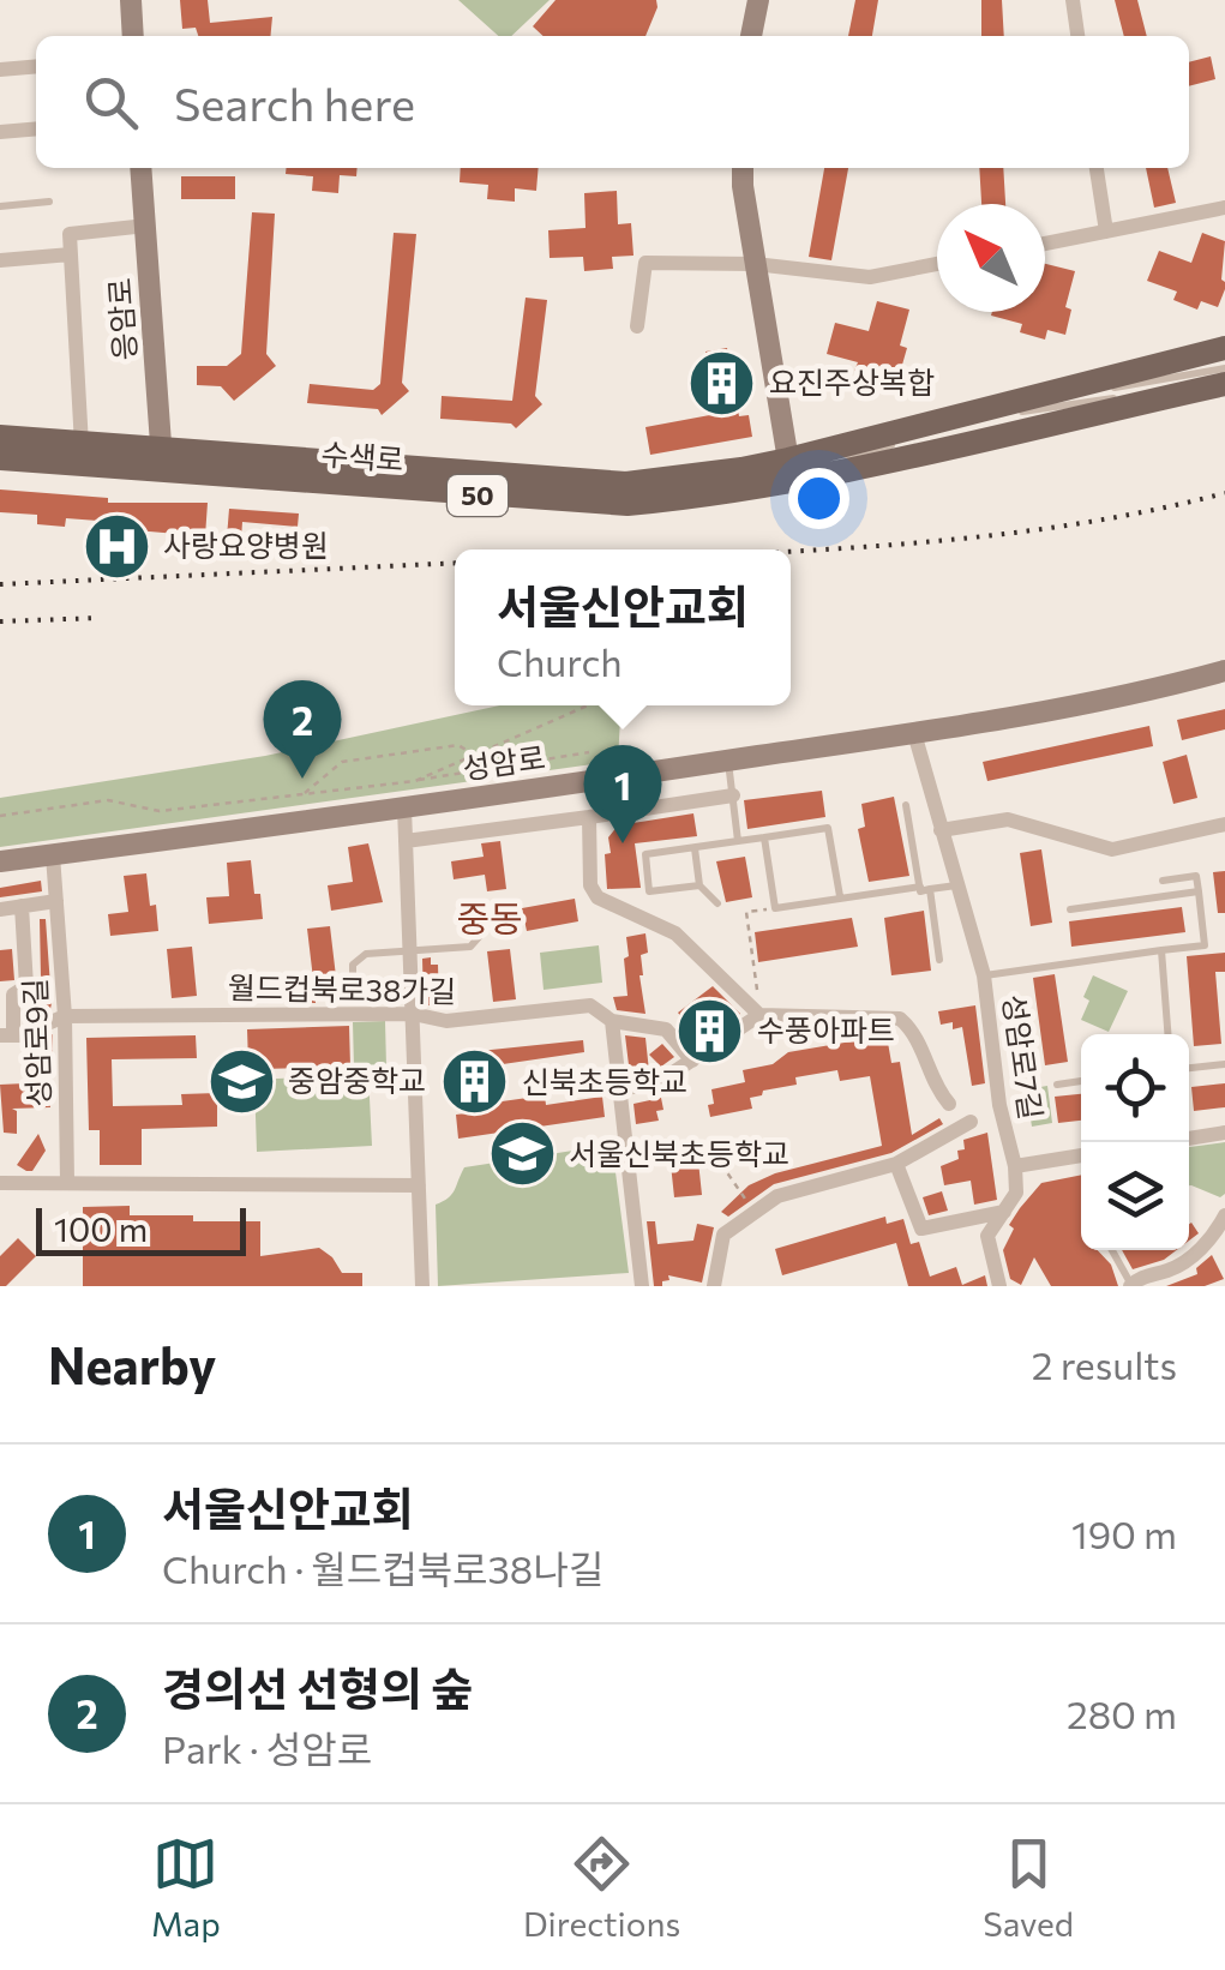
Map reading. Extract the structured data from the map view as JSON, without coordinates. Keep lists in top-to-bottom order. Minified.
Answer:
{"streets":{"main road":["응암로","수색로","50","성암로"],"street":["월드컵북로38가길","성암로9길","성암로7길"]},"crossings":[["응암로","수색로"],["성암로","성암로9길"],["성암로","성암로7길"],["월드컵북로38가길","성암로9길"]],"districts":["중동"],"places":{"building":["요진주상복합","수풍아파트","신북초등학교"],"hospital":["사랑요양병원"],"school or university":["중암중학교","서울신북초등학교"]},"scale_bar":"100 m","north":"top left","page":{"search":"Search here","popup":["서울신안교회","Church"],"pins":["2","1"],"scale":"100 m","heading":["Nearby","2 results"],"list":[{"mark":"1","name":"서울신안교회","note":"Church · 월드컵북로38나길","value":"190 m"},{"mark":"2","name":"경의선 선형의 숲","note":"Park · 성암로","value":"280 m"}],"nav":["Map","Directions","Saved"]}}
